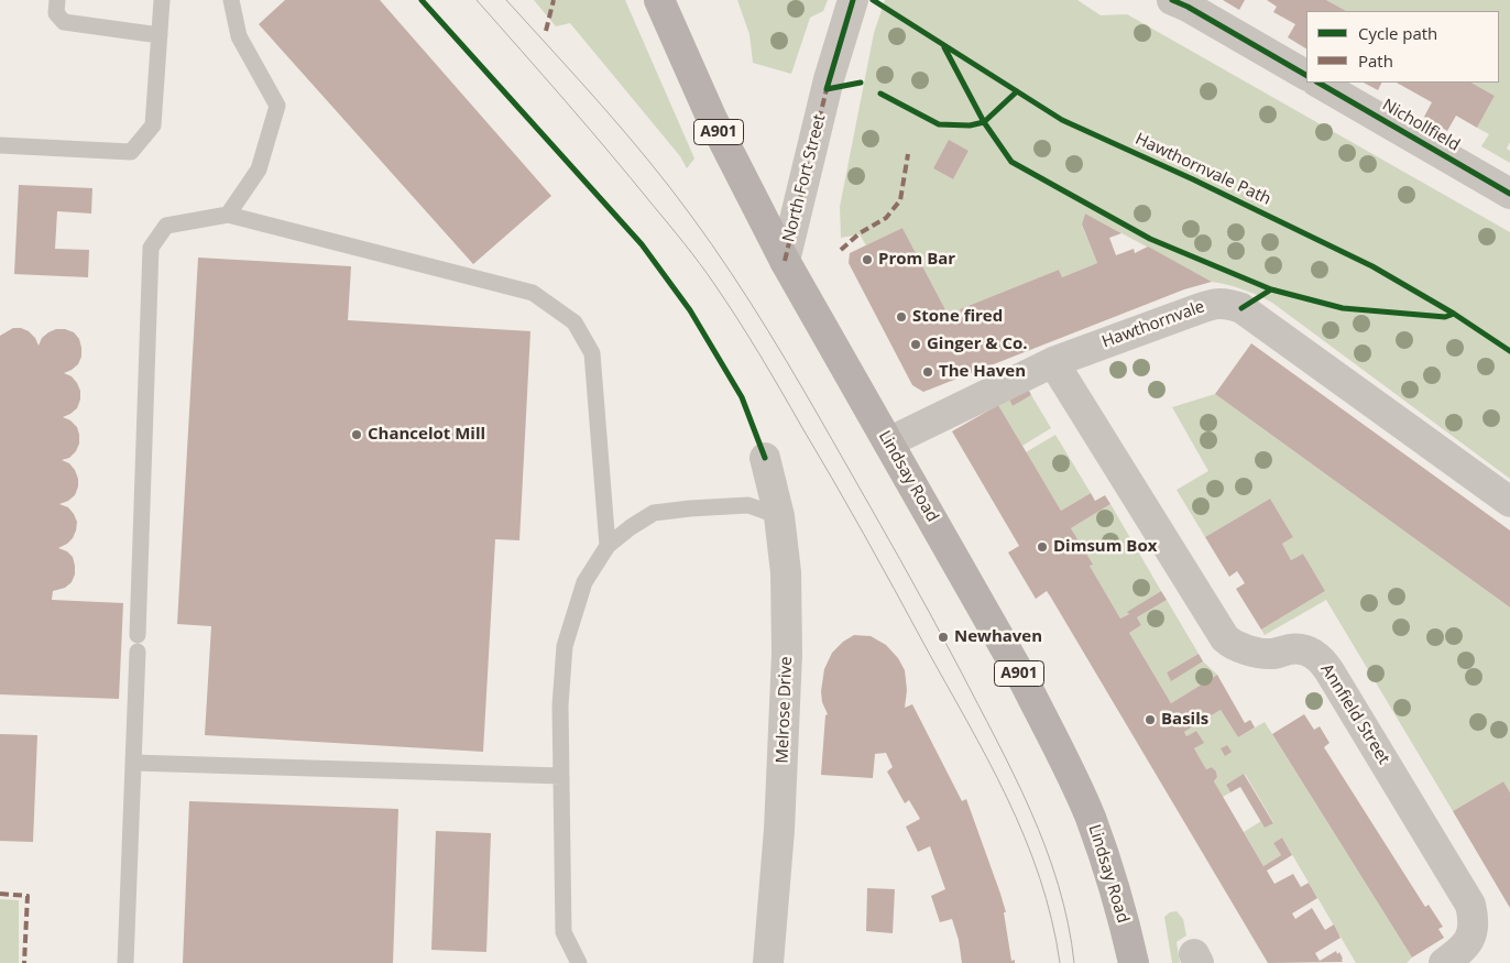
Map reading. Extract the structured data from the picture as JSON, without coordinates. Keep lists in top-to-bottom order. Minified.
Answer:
{"streets":{"main road":["A901","Lindsay Road"],"street":["Nichollfield","North Fort Street","Hawthornvale","Melrose Drive","Annfield Street"],"cycle path":["Hawthornvale Path"]},"crossings":[["North Fort Street","Lindsay Road"],["Hawthornvale","Lindsay Road"],["Hawthornvale","Annfield Street"]],"places":["Prom Bar","Stone fired","Ginger & Co.","The Haven","Chancelot Mill","Dimsum Box","Newhaven","Basils"],"legend":["Cycle path","Path"]}
